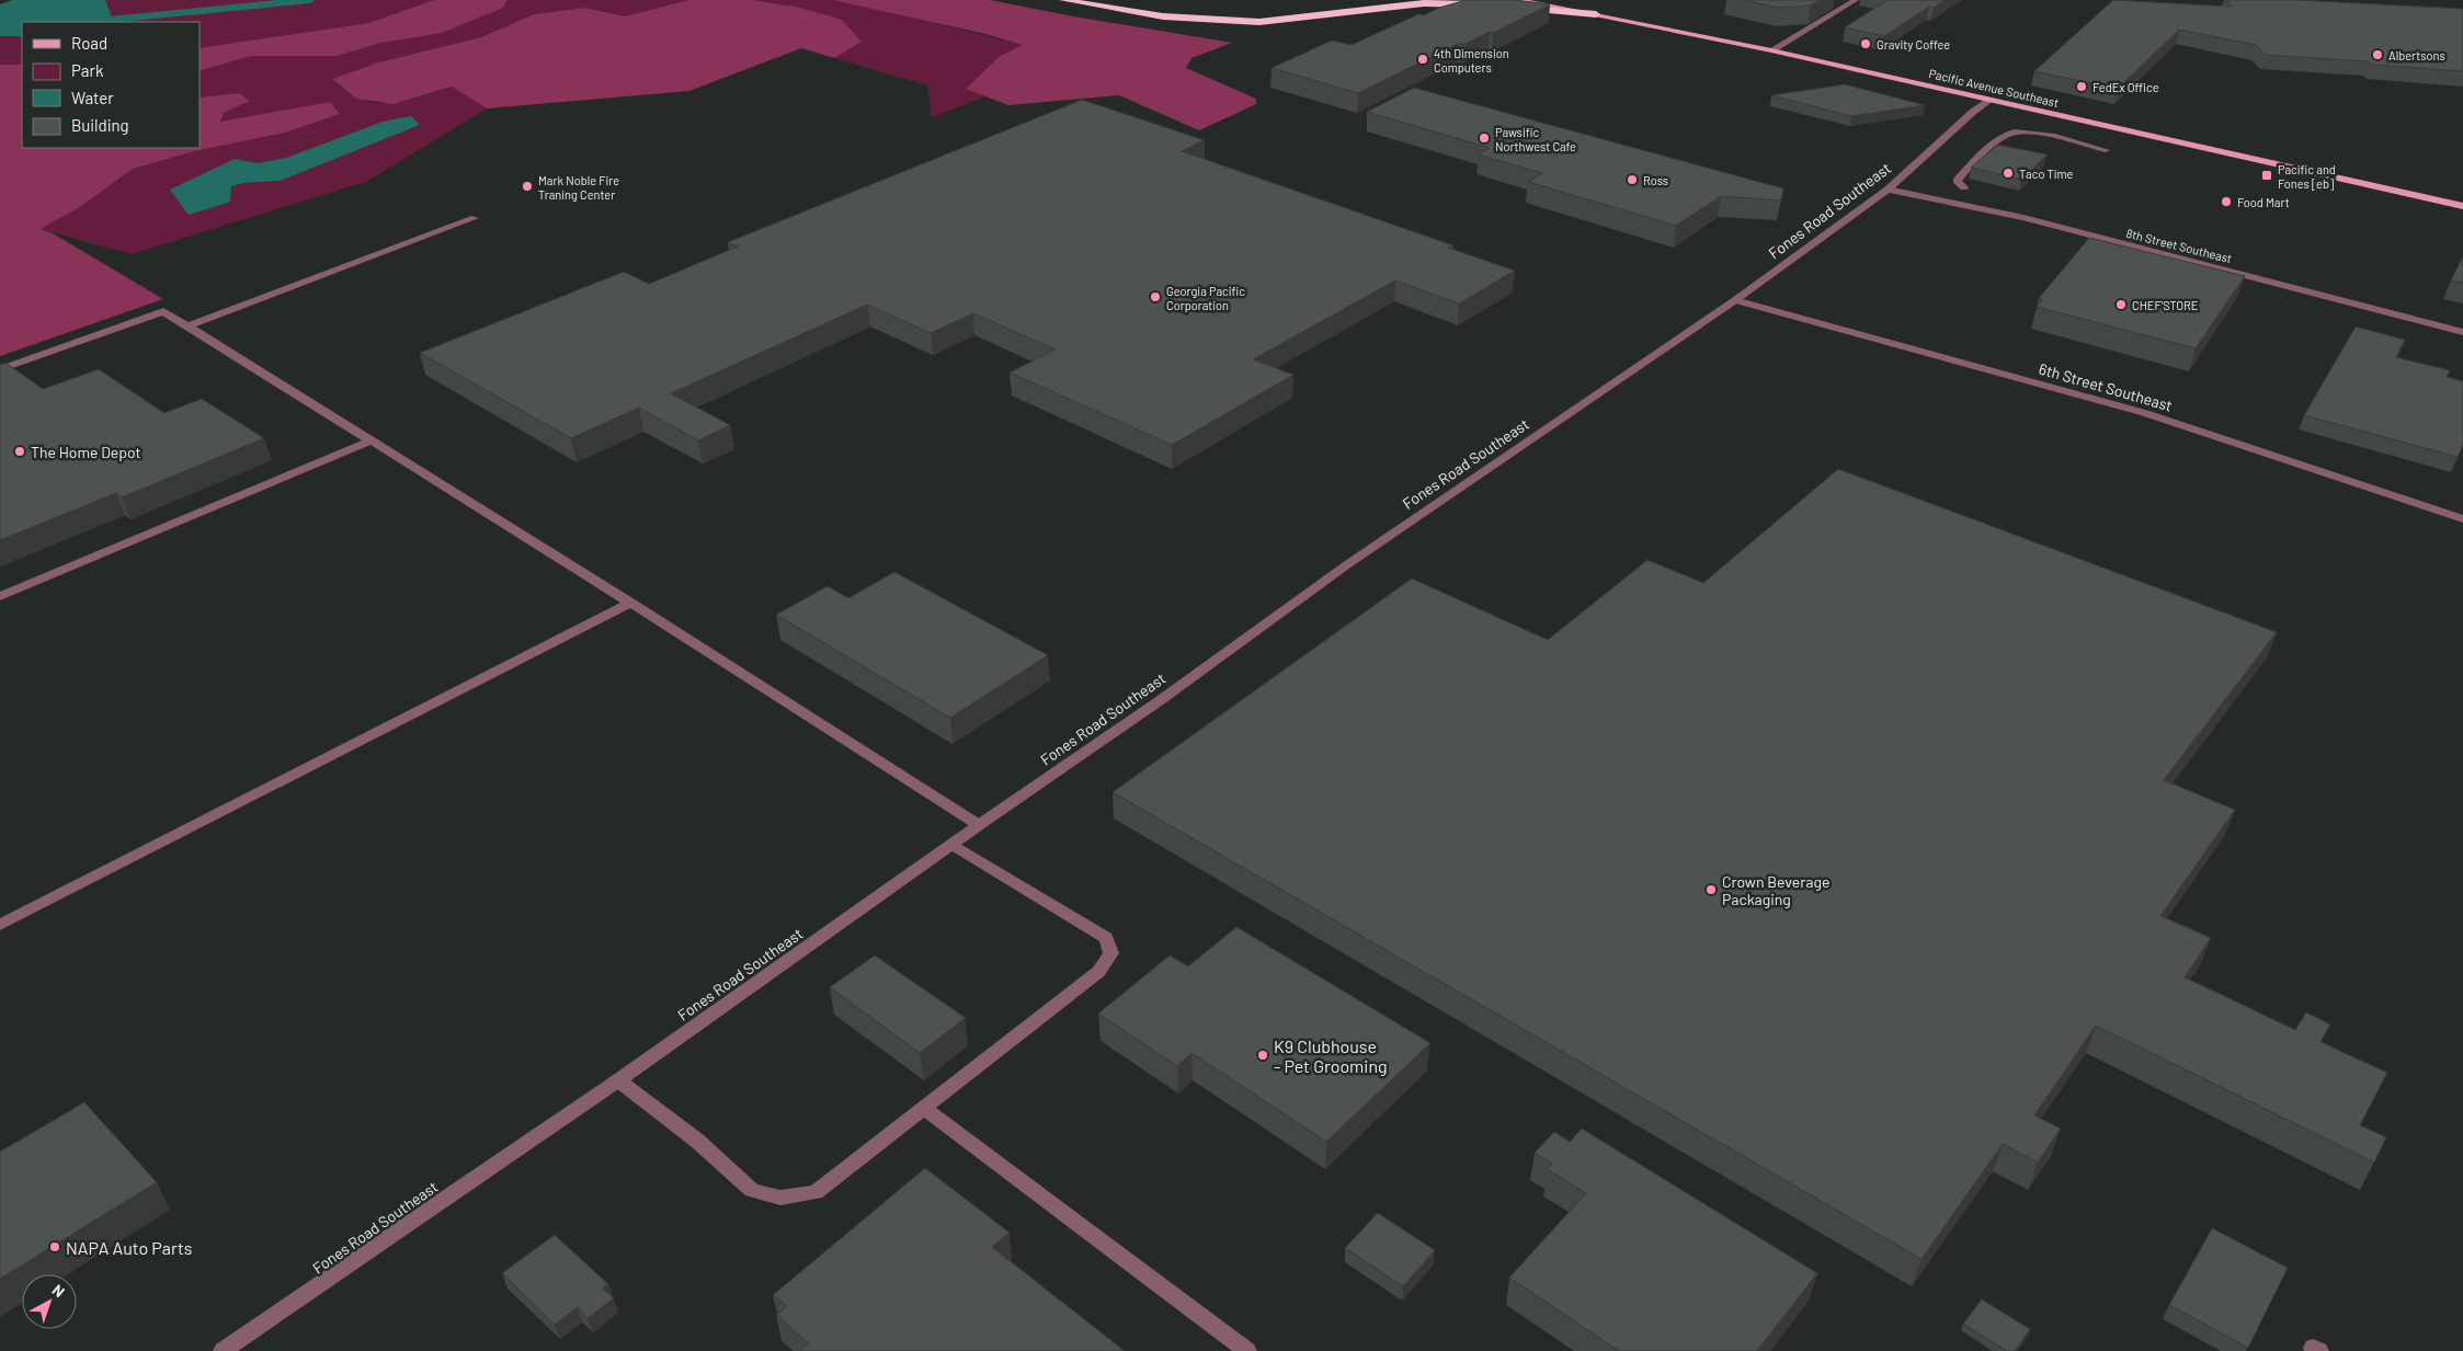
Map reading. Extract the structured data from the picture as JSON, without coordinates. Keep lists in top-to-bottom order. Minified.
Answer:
{"streets":{"main road":["Pacific Avenue Southeast"],"street":["Fones Road Southeast","8th Street Southeast","6th Street Southeast"]},"crossings":[["Pacific Avenue Southeast","Fones Road Southeast"],["Fones Road Southeast","8th Street Southeast"],["Fones Road Southeast","6th Street Southeast"]],"places":{"other":["Gravity Coffee","Albertsons","4th Dimension Computers","FedEx Office","Pawsific Northwest Cafe","Taco Time","Ross","Mark Noble Fire Traning Center","Food Mart","Georgia Pacific Corporation","CHEF'STORE","The Home Depot","Crown Beverage Packaging","K9 Clubhouse - Pet Grooming","NAPA Auto Parts"],"transit":["Pacific and Fones [eb]"]},"legend":["Road","Park","Water","Building"],"north":"top right"}
